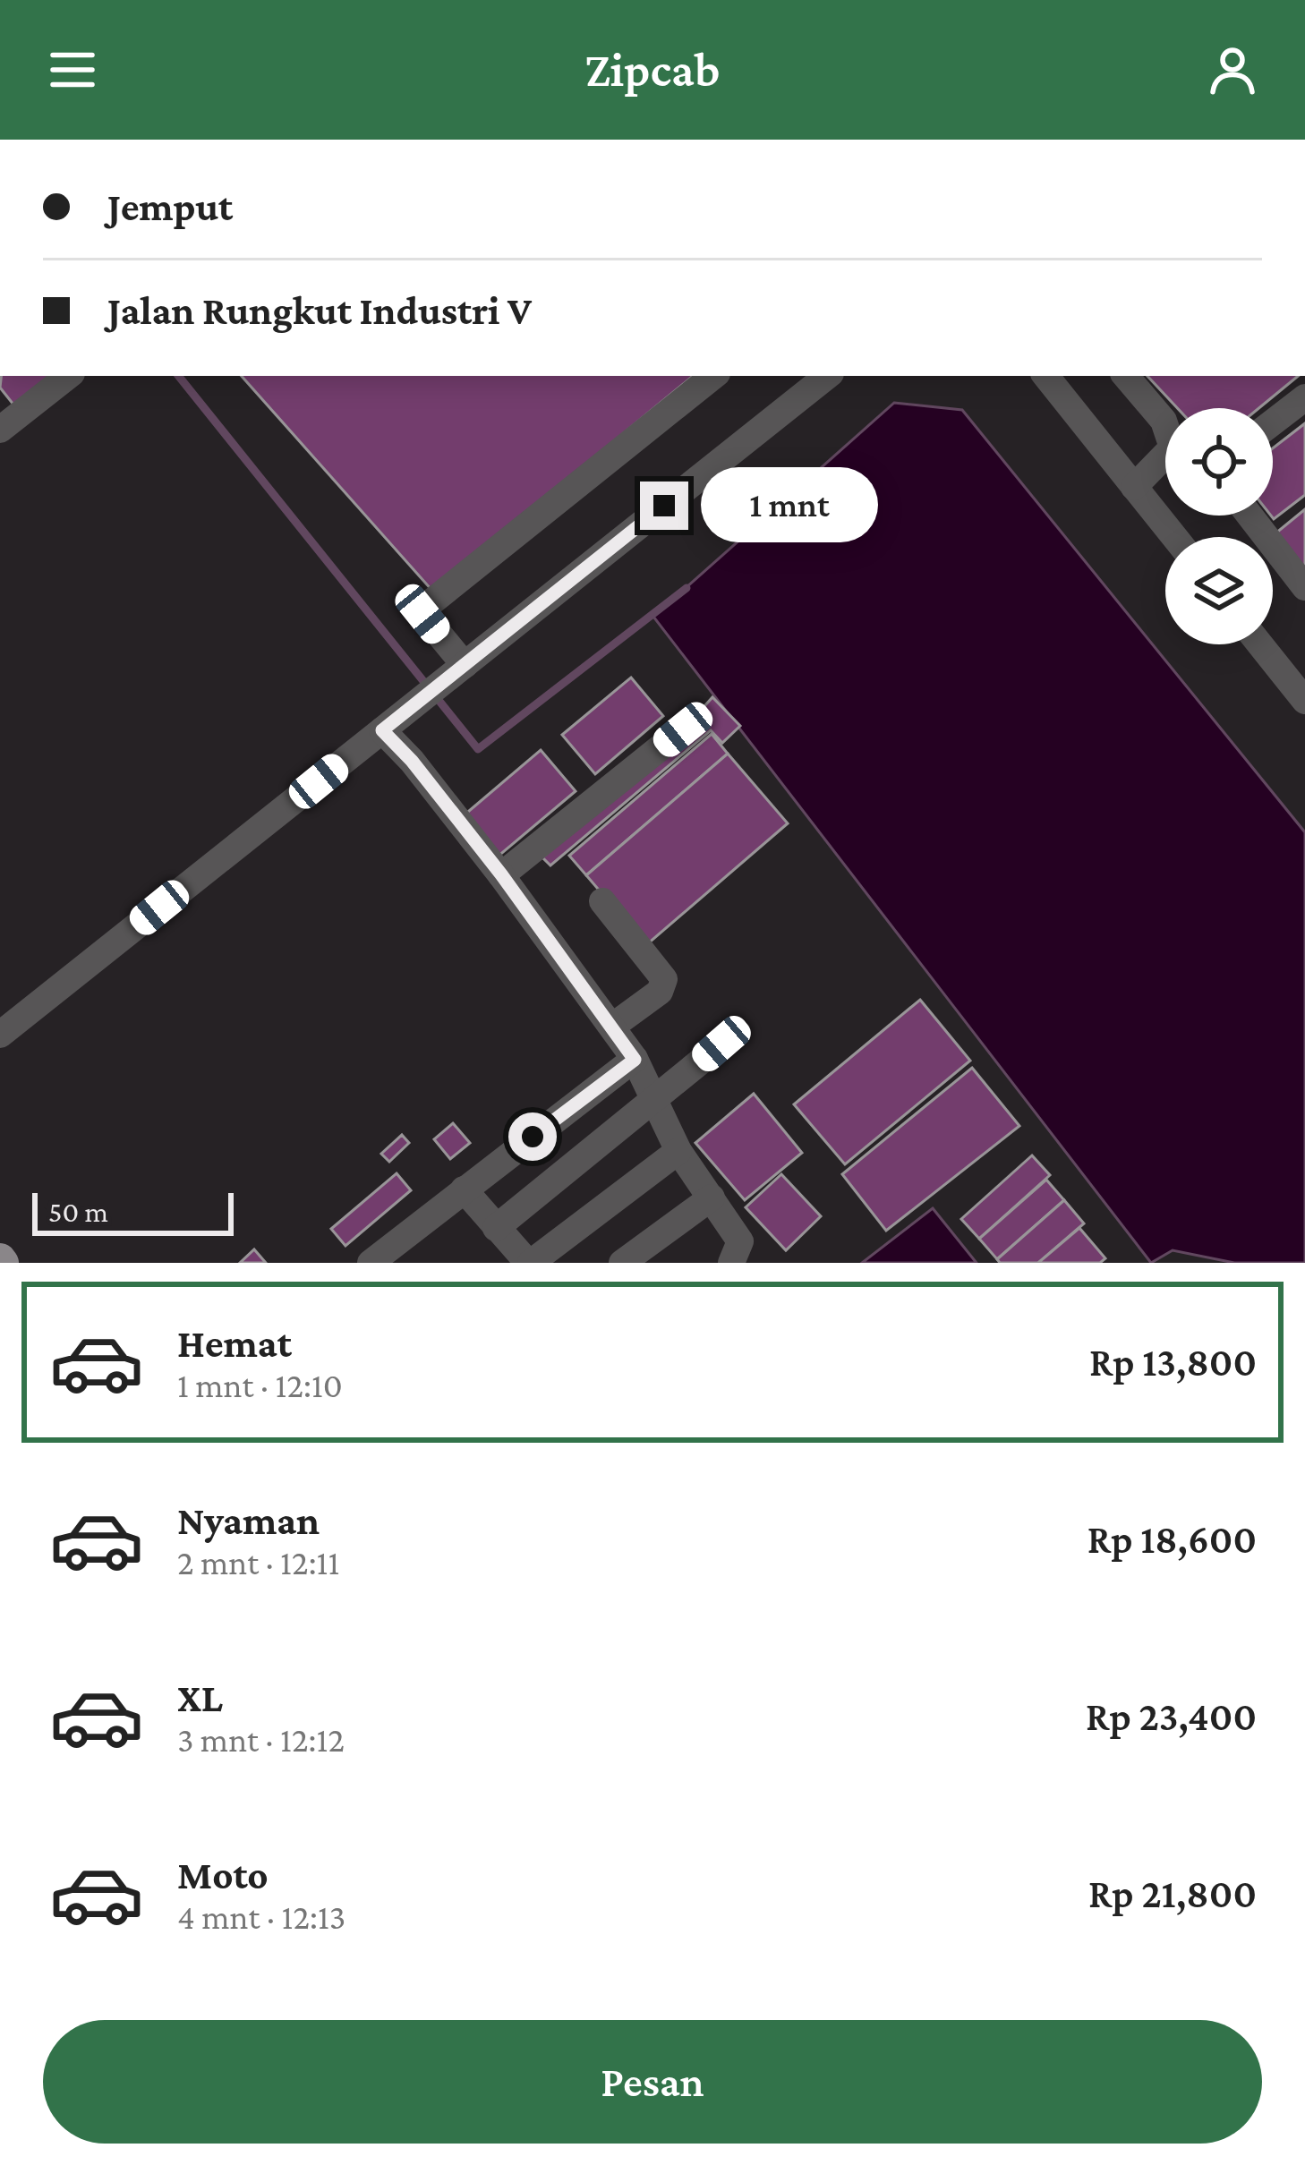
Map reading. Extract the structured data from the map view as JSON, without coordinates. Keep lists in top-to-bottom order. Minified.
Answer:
{"scale_bar":"50 m","page":{"header":"Zipcab","banner":["Jemput","Jalan Rungkut Industri V"],"bubble":"1 mnt","scale":"50 m","list":[{"name":"Hemat","note":"1 mnt · 12:10","value":"Rp 13,800"},{"name":"Nyaman","note":"2 mnt · 12:11","value":"Rp 18,600"},{"name":"XL","note":"3 mnt · 12:12","value":"Rp 23,400"},{"name":"Moto","note":"4 mnt · 12:13","value":"Rp 21,800"}],"buttons":"Pesan"}}
